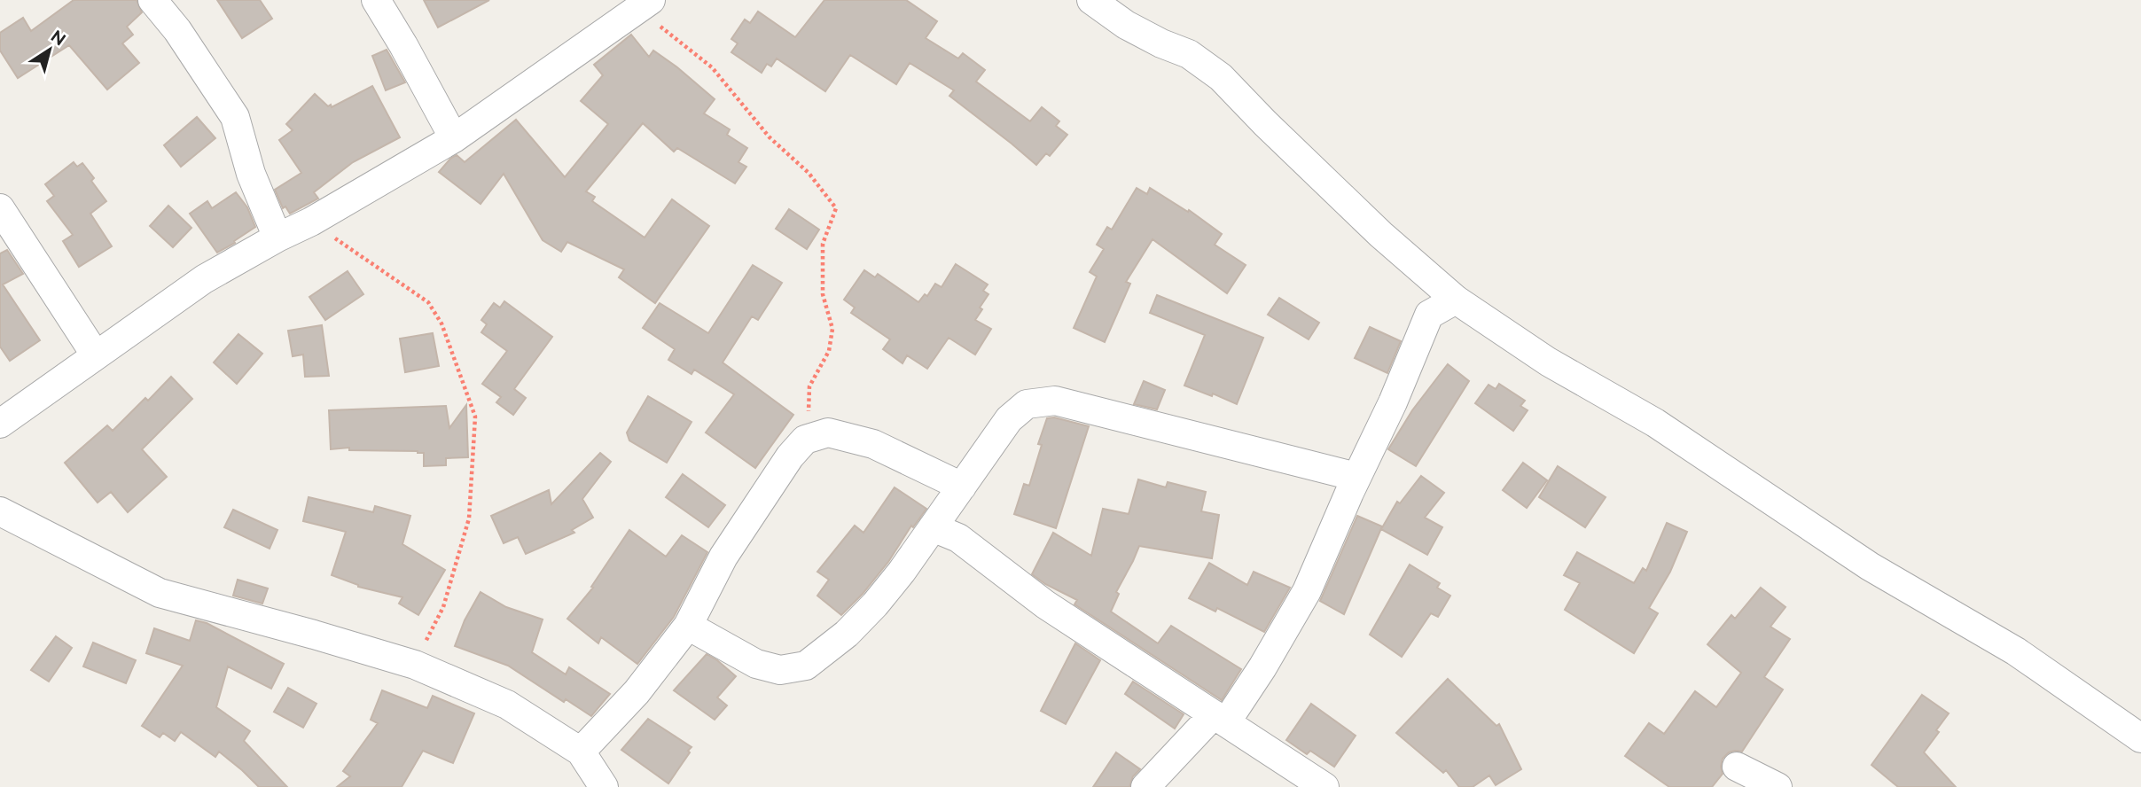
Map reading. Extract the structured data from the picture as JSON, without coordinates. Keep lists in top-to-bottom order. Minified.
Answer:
{"north":"top right"}
